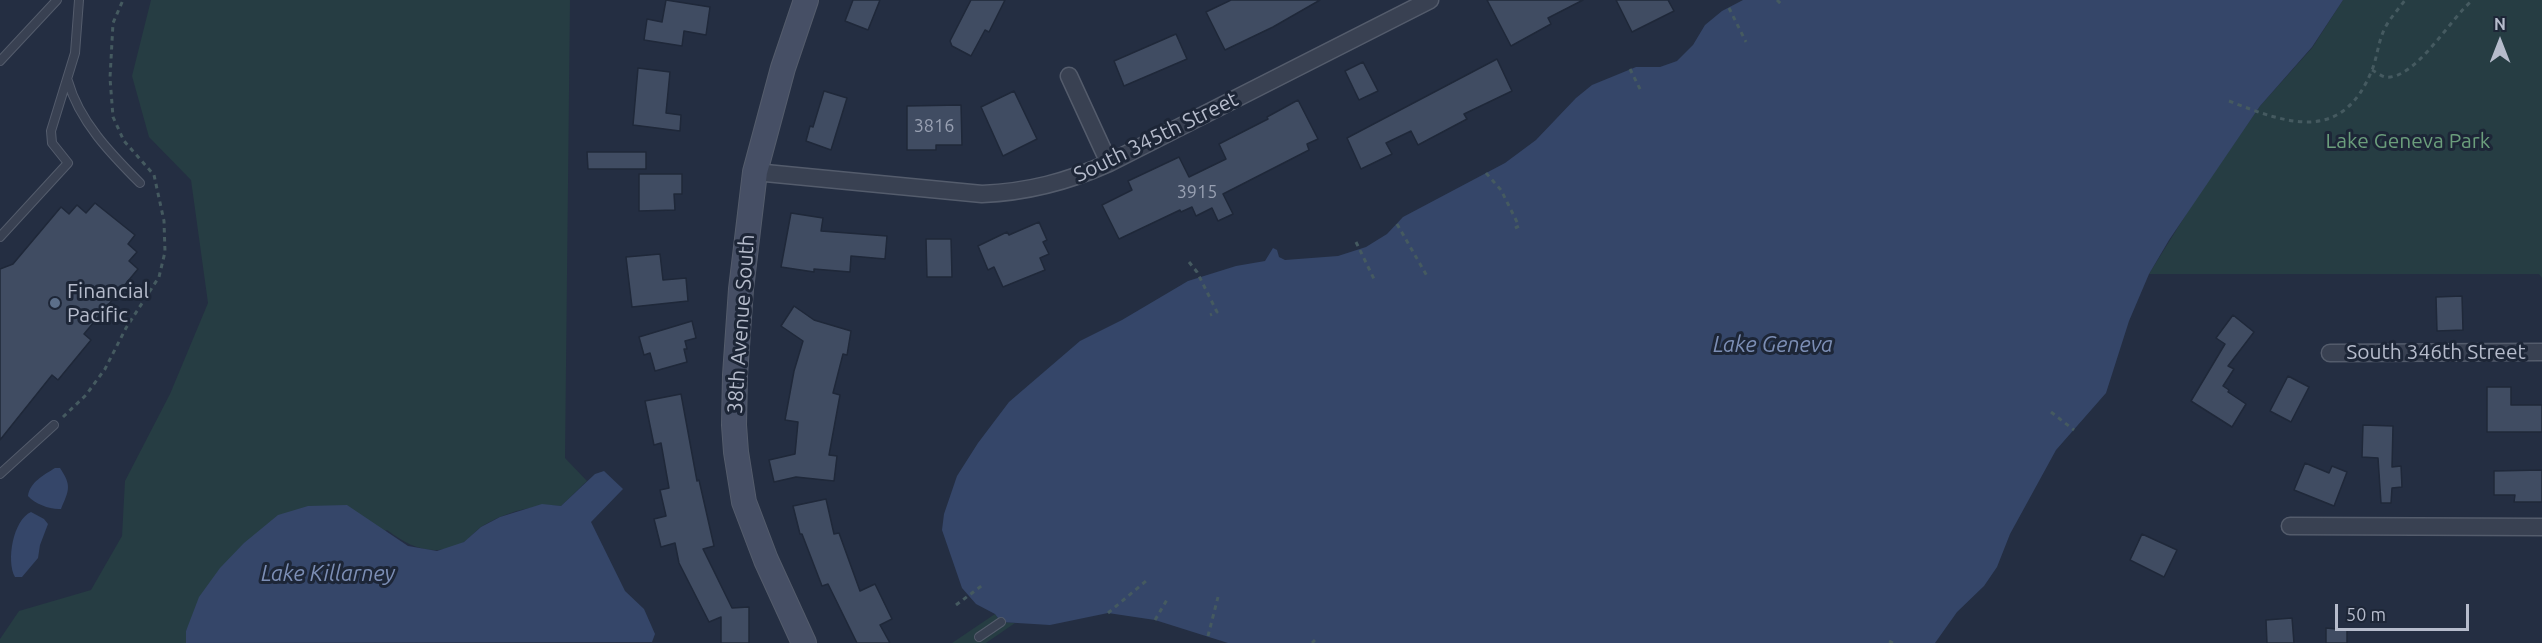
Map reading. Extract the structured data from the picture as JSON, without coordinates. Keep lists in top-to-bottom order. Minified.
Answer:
{"streets":{"street":["South 345th Street","38th Avenue South","South 346th Street"]},"crossings":[["South 345th Street","38th Avenue South"]],"water":["Lake Geneva","Lake Killarney"],"parks":["Lake Geneva Park"],"places":["Financial Pacific"],"house_numbers":["3816","3915"],"scale_bar":"50 m","north":"top"}
